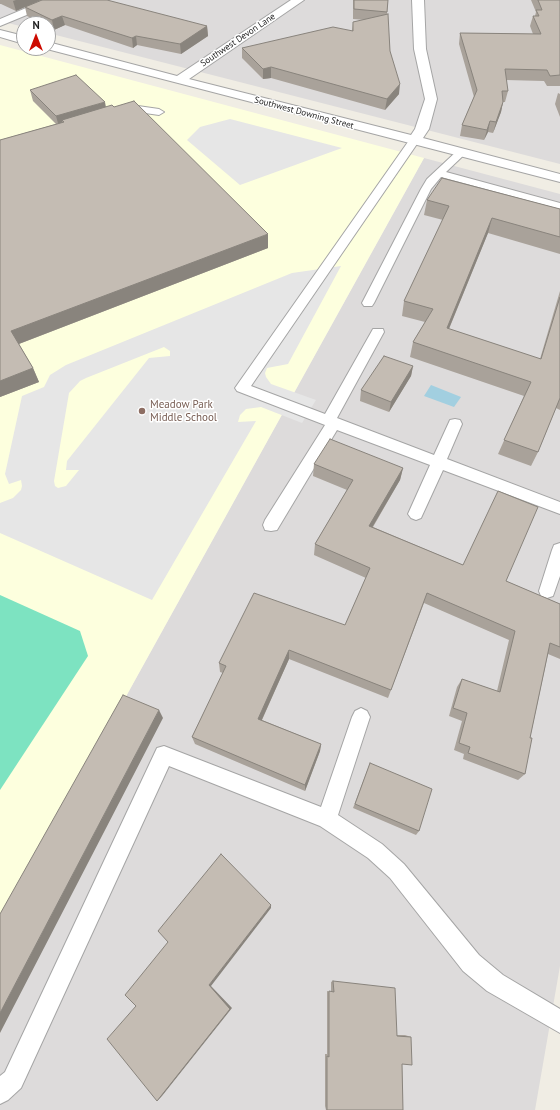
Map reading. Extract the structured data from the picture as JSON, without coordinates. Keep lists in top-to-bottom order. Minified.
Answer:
{"streets":{"street":["Southwest Devon Lane","Southwest Downing Street"]},"crossings":[["Southwest Devon Lane","Southwest Downing Street"]],"places":["Meadow Park Middle School"],"north":"top"}
